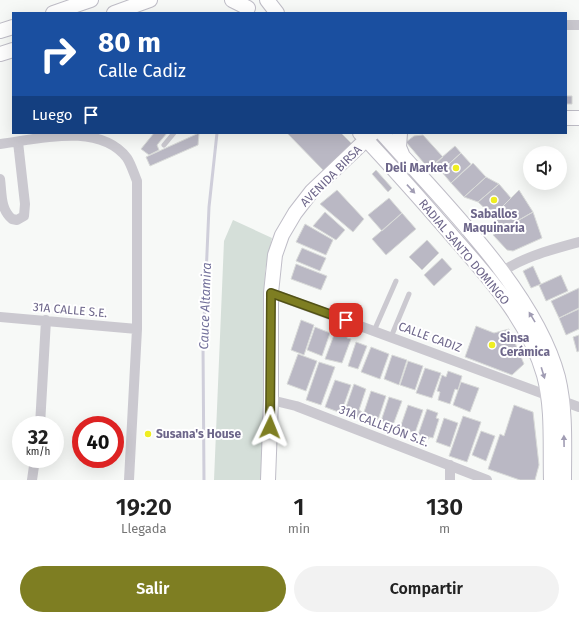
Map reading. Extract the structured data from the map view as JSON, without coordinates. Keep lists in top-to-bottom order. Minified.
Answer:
{"streets":{"main road":["AVENIDA BIRSA","RADIAL SANTO DOMINGO"],"street":["31A CALLE S.E.","CALLE CADIZ","31A CALLEJÓN S.E."]},"crossings":[["AVENIDA BIRSA","RADIAL SANTO DOMINGO"],["AVENIDA BIRSA","CALLE CADIZ"],["AVENIDA BIRSA","31A CALLEJÓN S.E."],["RADIAL SANTO DOMINGO","CALLE CADIZ"]],"water":["Cauce Altamira"],"places":["Deli Market","Saballos Maquinaria","Sinsa Cerámica","Susana's House"],"page":{"turn":["80 m","Calle Cadiz"],"then":"Luego","speed":"32 km/h","limit":"40","eta":["19:20","Llegada","1","min","130","m"],"buttons":["Salir","Compartir"]}}
